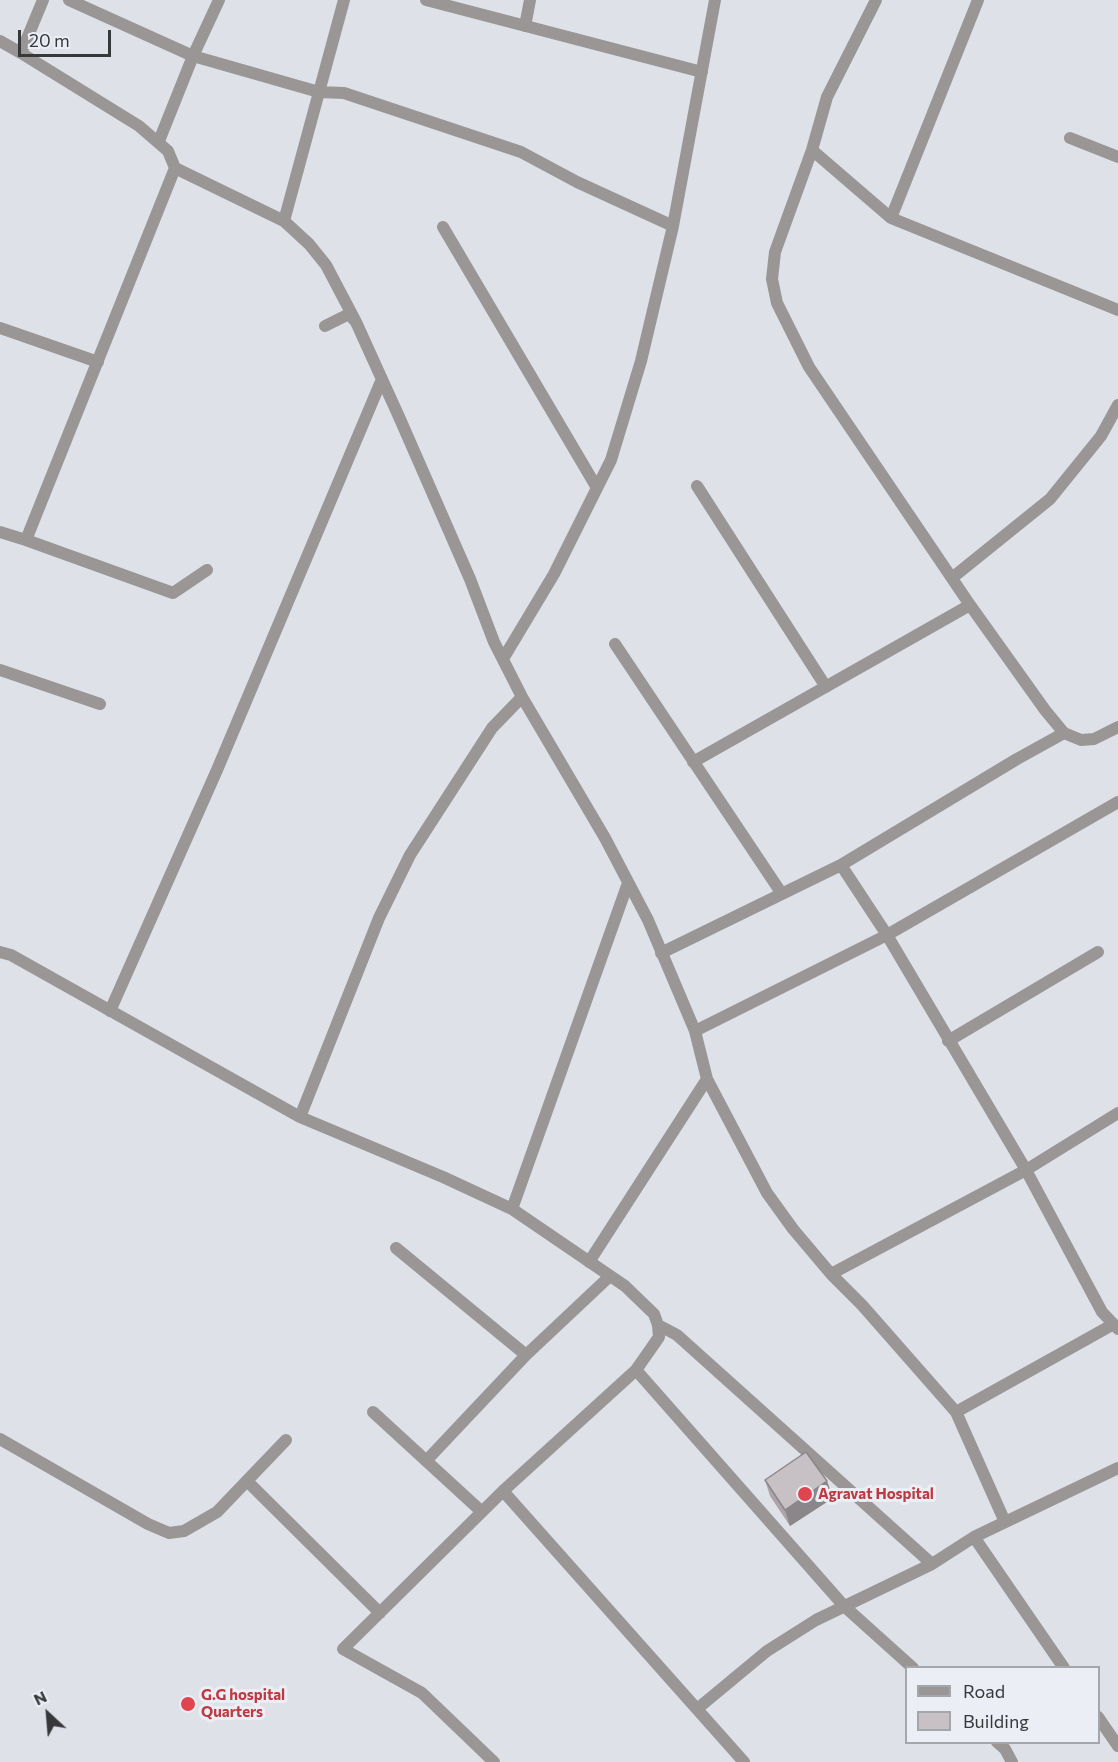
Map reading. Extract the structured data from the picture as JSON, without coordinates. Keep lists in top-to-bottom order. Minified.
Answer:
{"places":["Agravat Hospital","G.G hospital Quarters"],"legend":["Road","Building"],"scale_bar":"20 m","north":"top left"}
